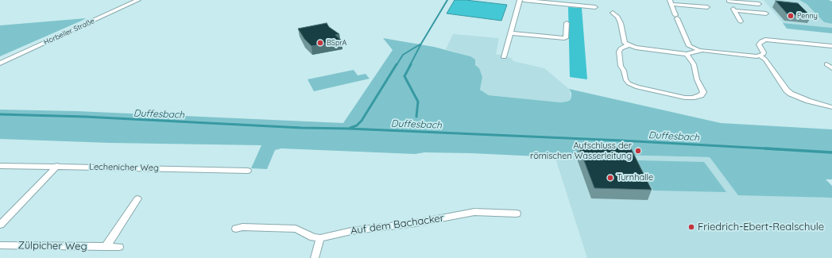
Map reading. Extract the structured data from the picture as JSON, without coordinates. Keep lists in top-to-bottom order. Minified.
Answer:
{"streets":{"street":["Horbeller Straße","Lechenicher Weg","Auf dem Bachacker","Zülpicher Weg"]},"water":["Duffesbach"],"places":["Penny","BSprA","Aufschluss der römischen Wasserleitung","Turnhalle","Friedrich-Ebert-Realschule"]}
